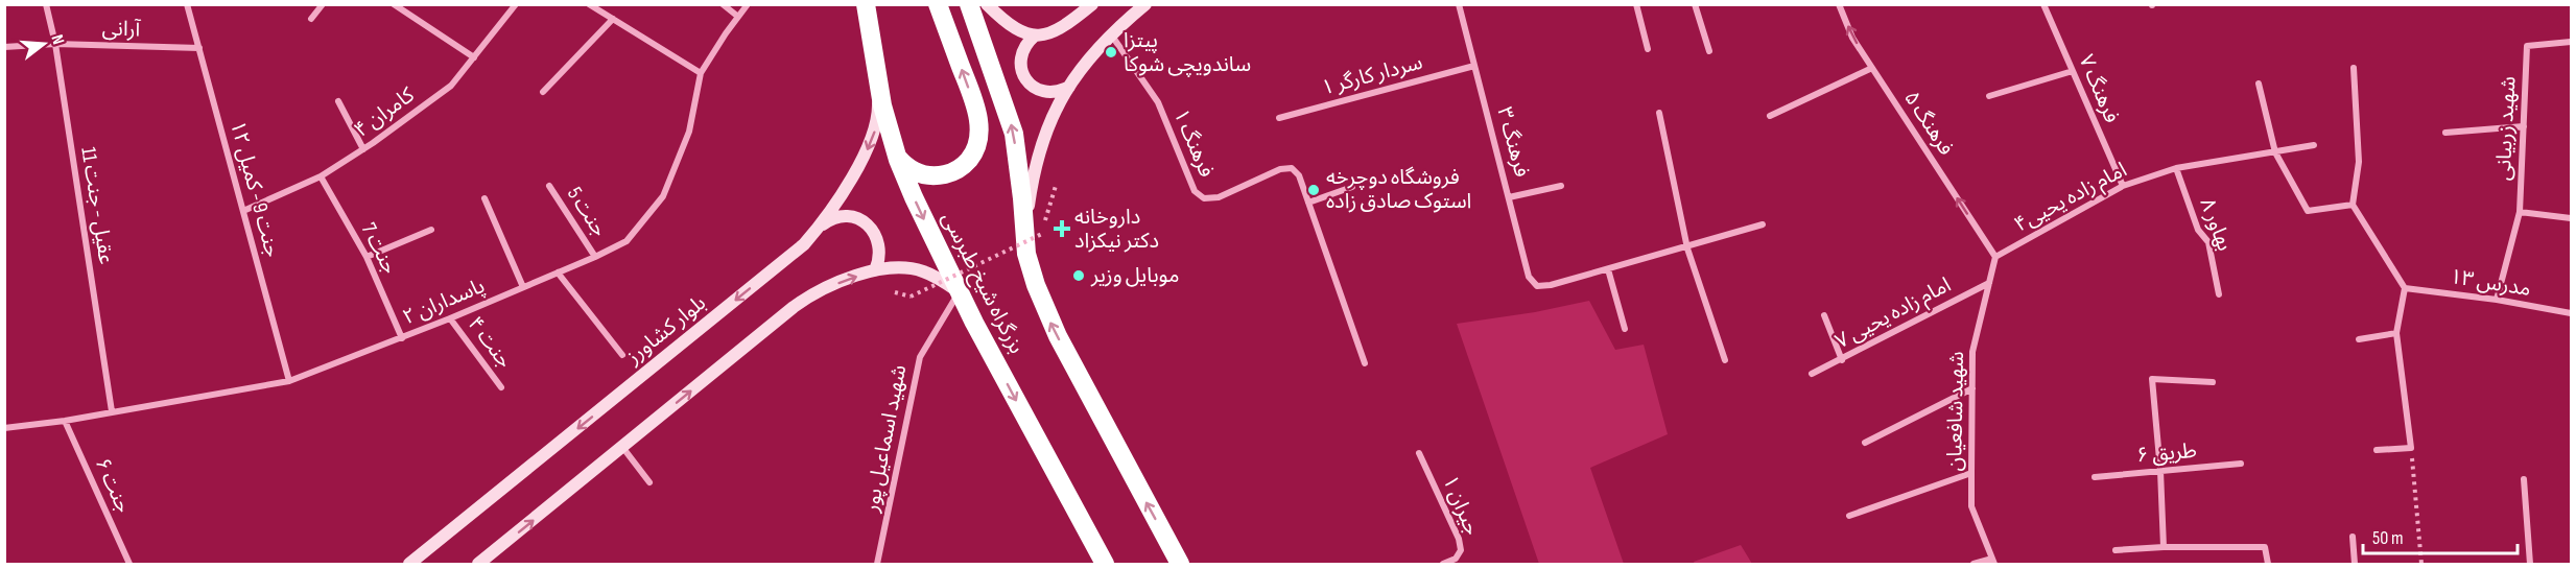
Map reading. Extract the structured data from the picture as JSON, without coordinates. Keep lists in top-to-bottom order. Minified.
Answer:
{"streets":{"highway":["بزرگراه شیخ طبرسی"],"main road":["بلوار کشاورز"],"street":["آرانی","سردار کارگر ۱","فرهنگ ۷","کامران ۴","فرهنگ ۵","شهید زربیانی","فرهنگ ۳","فرهنگ ۱","جنت 9 - کمیل ۱۲","امام زاده یحیی۴","عقیل - جنت 11","جنت 5","بهاور ۸","جنت 7","مدرس ۱۳","پاسداران ۲","امام زاده یحیی ۷","جنت ۴","شهید شافعیان","شهید اسماعیل پور","طریق ۶","جنت ۶","جیران ۱"]},"crossings":[["آرانی","جنت 9 - کمیل ۱۲"],["آرانی","عقیل - جنت 11"],["سردار کارگر ۱","فرهنگ ۳"],["فرهنگ ۷","امام زاده یحیی۴"],["کامران ۴","جنت 9 - کمیل ۱۲"],["کامران ۴","جنت 7"],["فرهنگ ۵","امام زاده یحیی۴"],["فرهنگ ۵","شهید شافعیان"],["شهید زربیانی","مدرس ۱۳"],["جنت 9 - کمیل ۱۲","پاسداران ۲"],["امام زاده یحیی۴","بهاور ۸"],["امام زاده یحیی۴","شهید شافعیان"],["عقیل - جنت 11","پاسداران ۲"],["جنت 5","پاسداران ۲"],["جنت 7","پاسداران ۲"],["بزرگراه شیخ طبرسی","بلوار کشاورز"],["بزرگراه شیخ طبرسی","شهید اسماعیل پور"],["پاسداران ۲","جنت ۴"],["پاسداران ۲","جنت ۶"],["امام زاده یحیی ۷","شهید شافعیان"]],"one_way":["فرهنگ ۵"],"places":{"other":["پیتزا ساندویچی شوکا","فروشگاه دوچرخه استوک صادق زاده","موبایل وزیر"],"health":["داروخانه دکتر نیکزاد"]},"scale_bar":"50 m","north":"right"}
